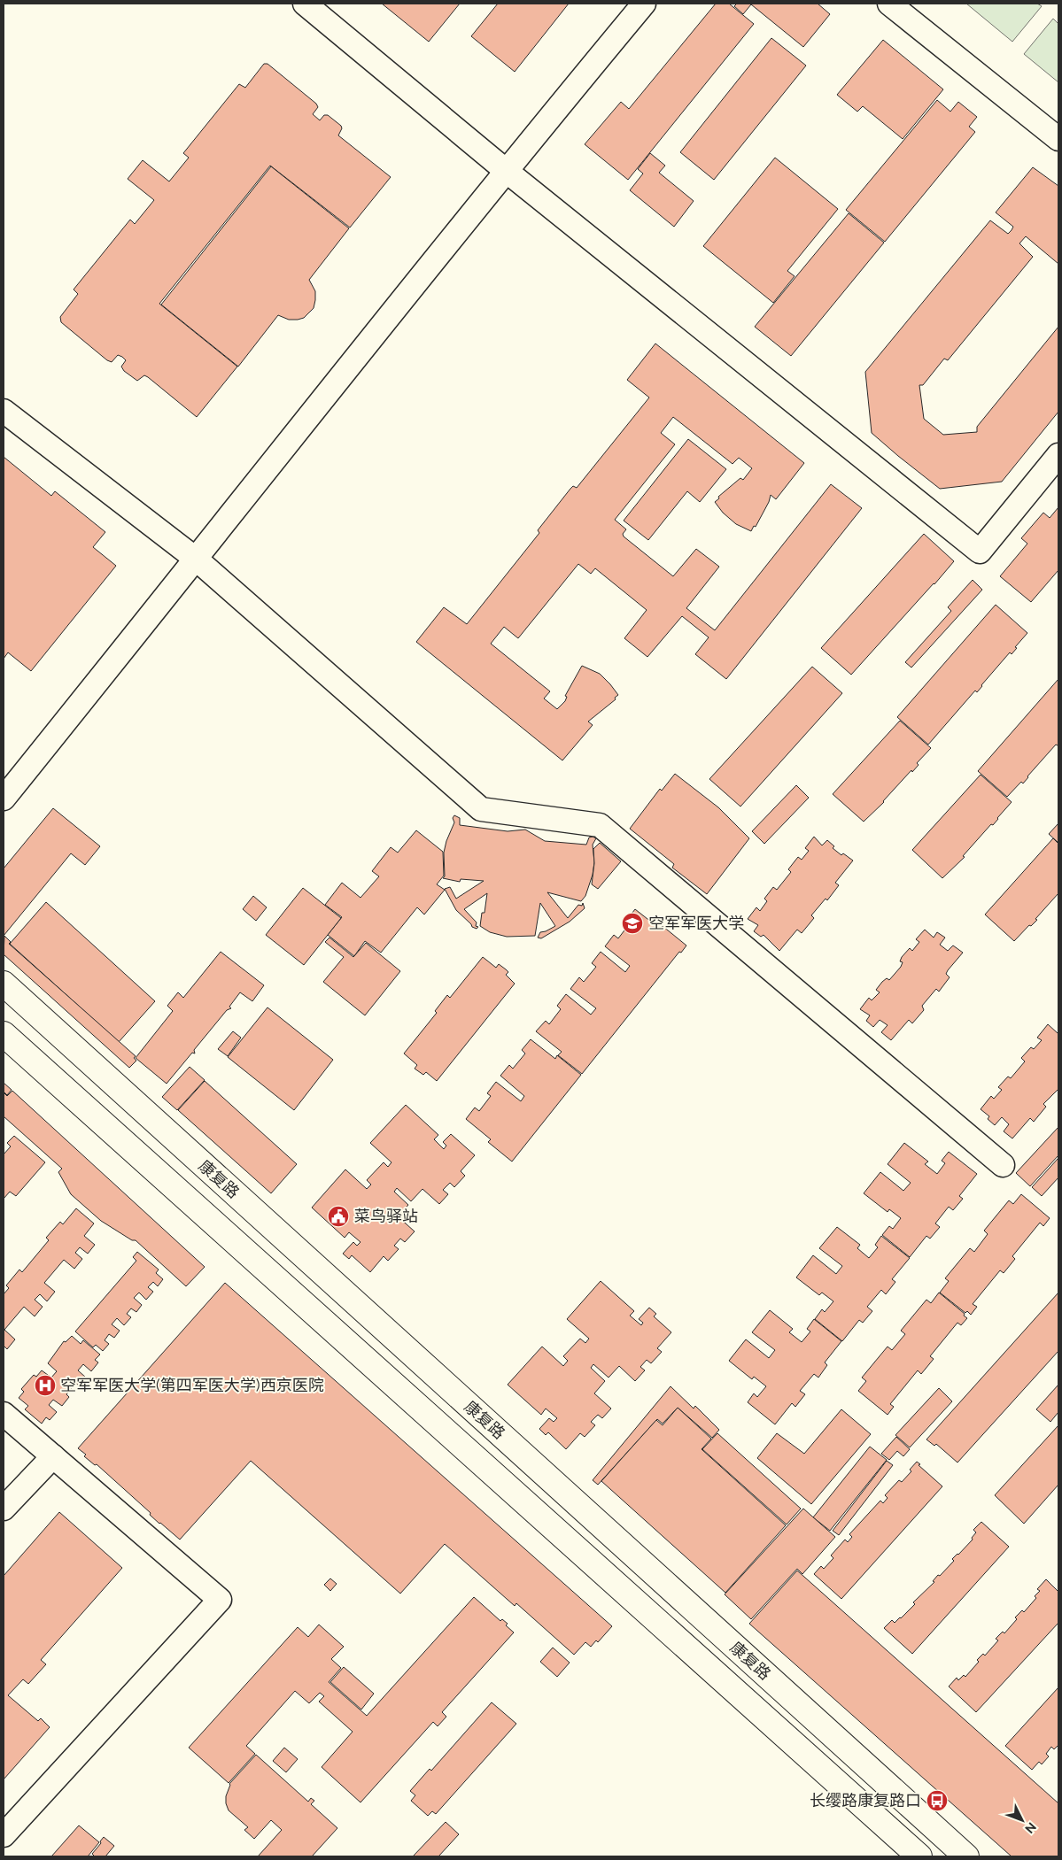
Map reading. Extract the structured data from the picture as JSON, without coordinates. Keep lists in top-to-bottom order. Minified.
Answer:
{"streets":{"main road":["康复路"]},"places":{"school or university":["空军军医大学"],"public building":["菜鸟驿站"],"hospital":["空军军医大学(第四军医大学)西京医院"],"bus stop":["长缨路康复路口"]},"north":"bottom right"}
